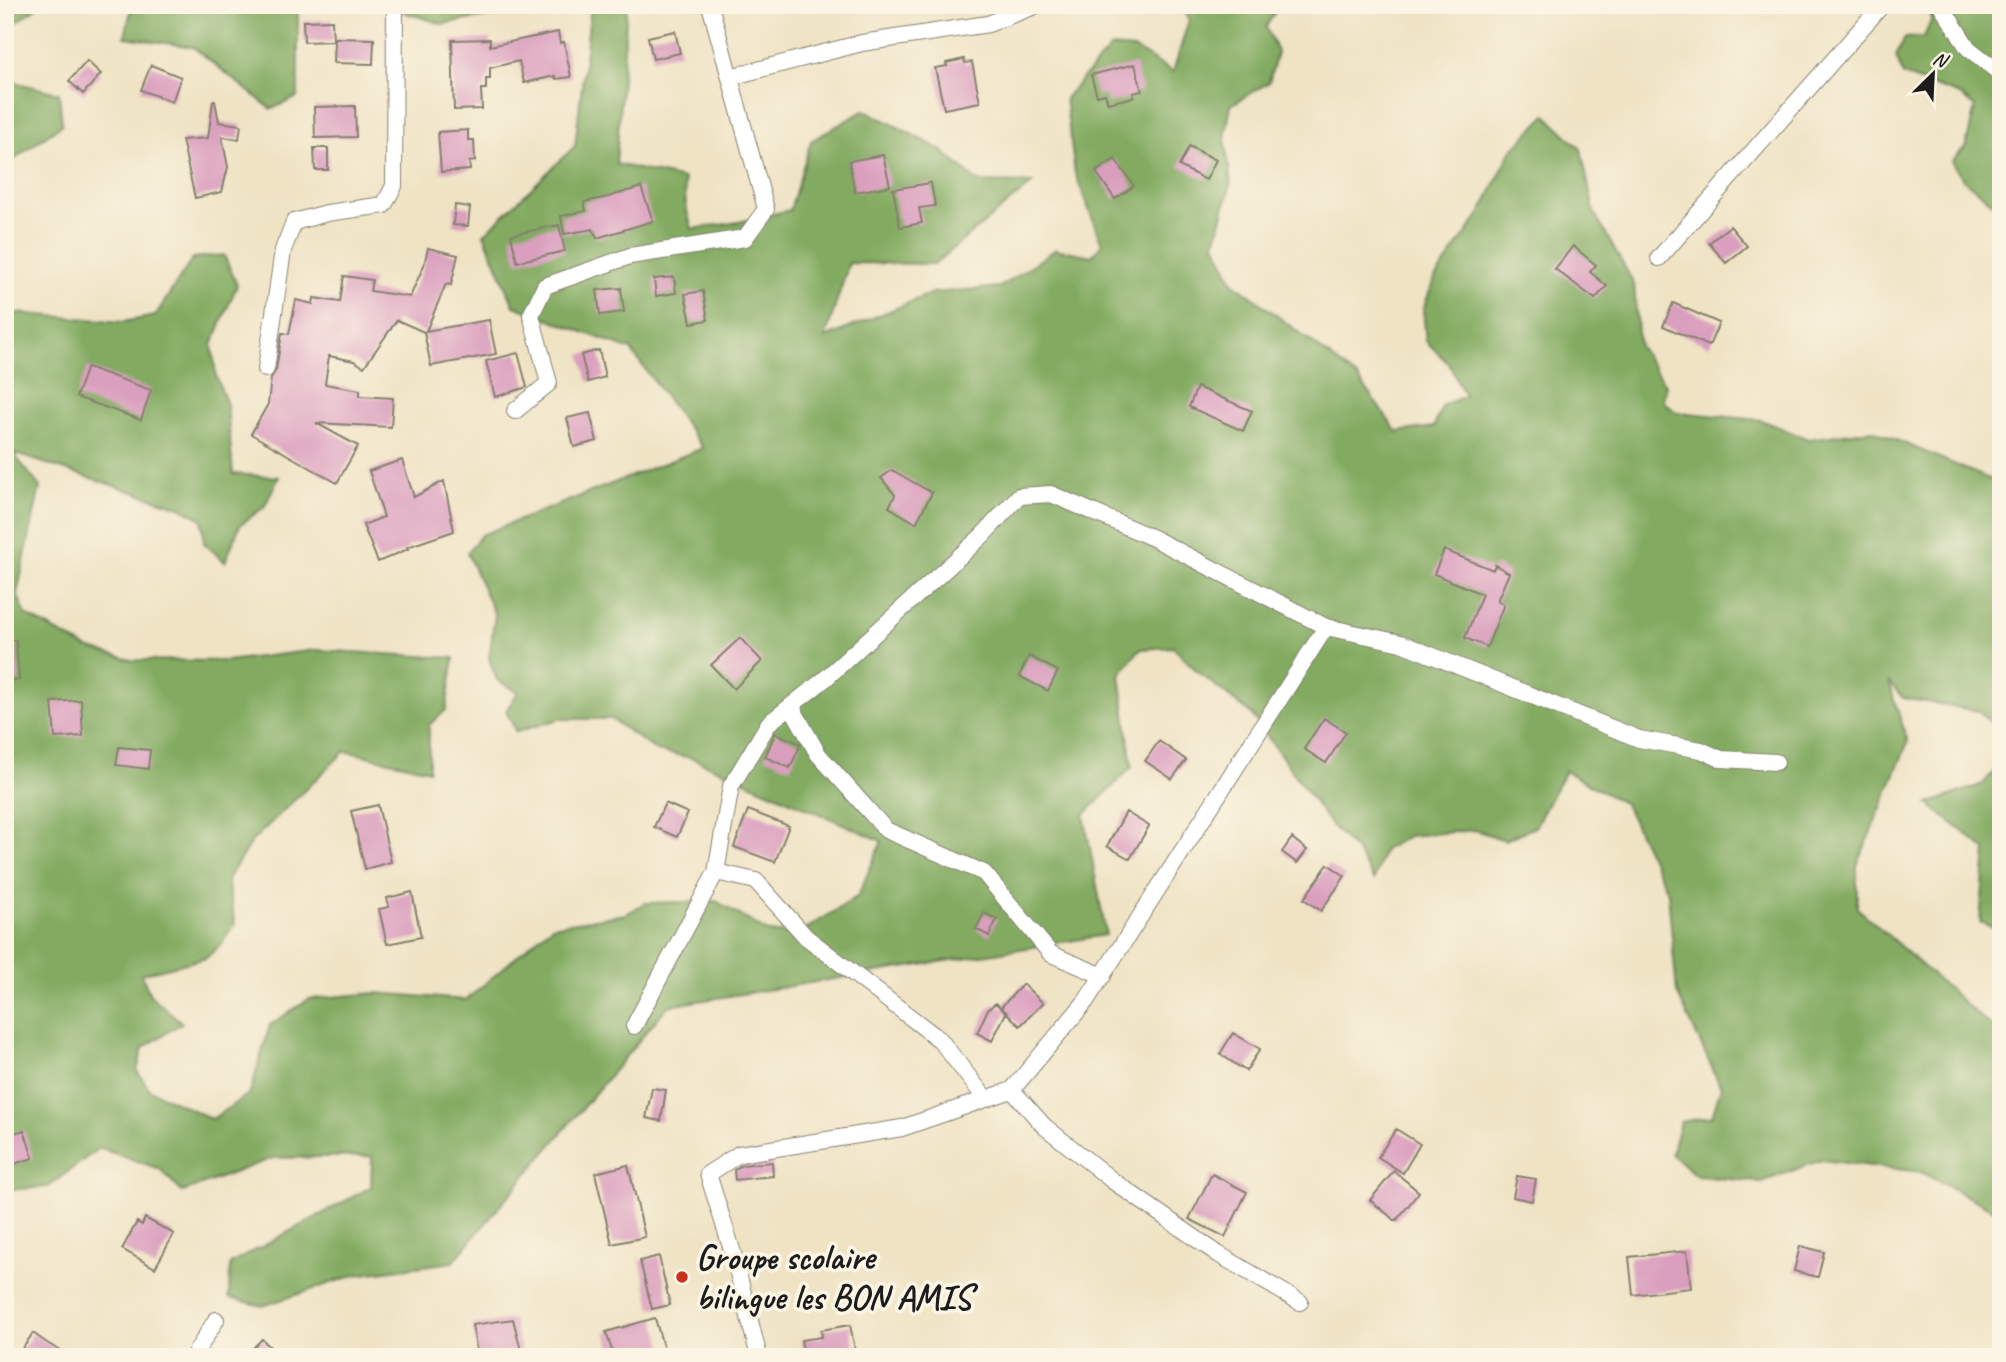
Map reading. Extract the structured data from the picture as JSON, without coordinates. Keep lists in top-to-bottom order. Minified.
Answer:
{"places":["Groupe scolaire bilingue les BON AMIS"],"north":"top right"}
